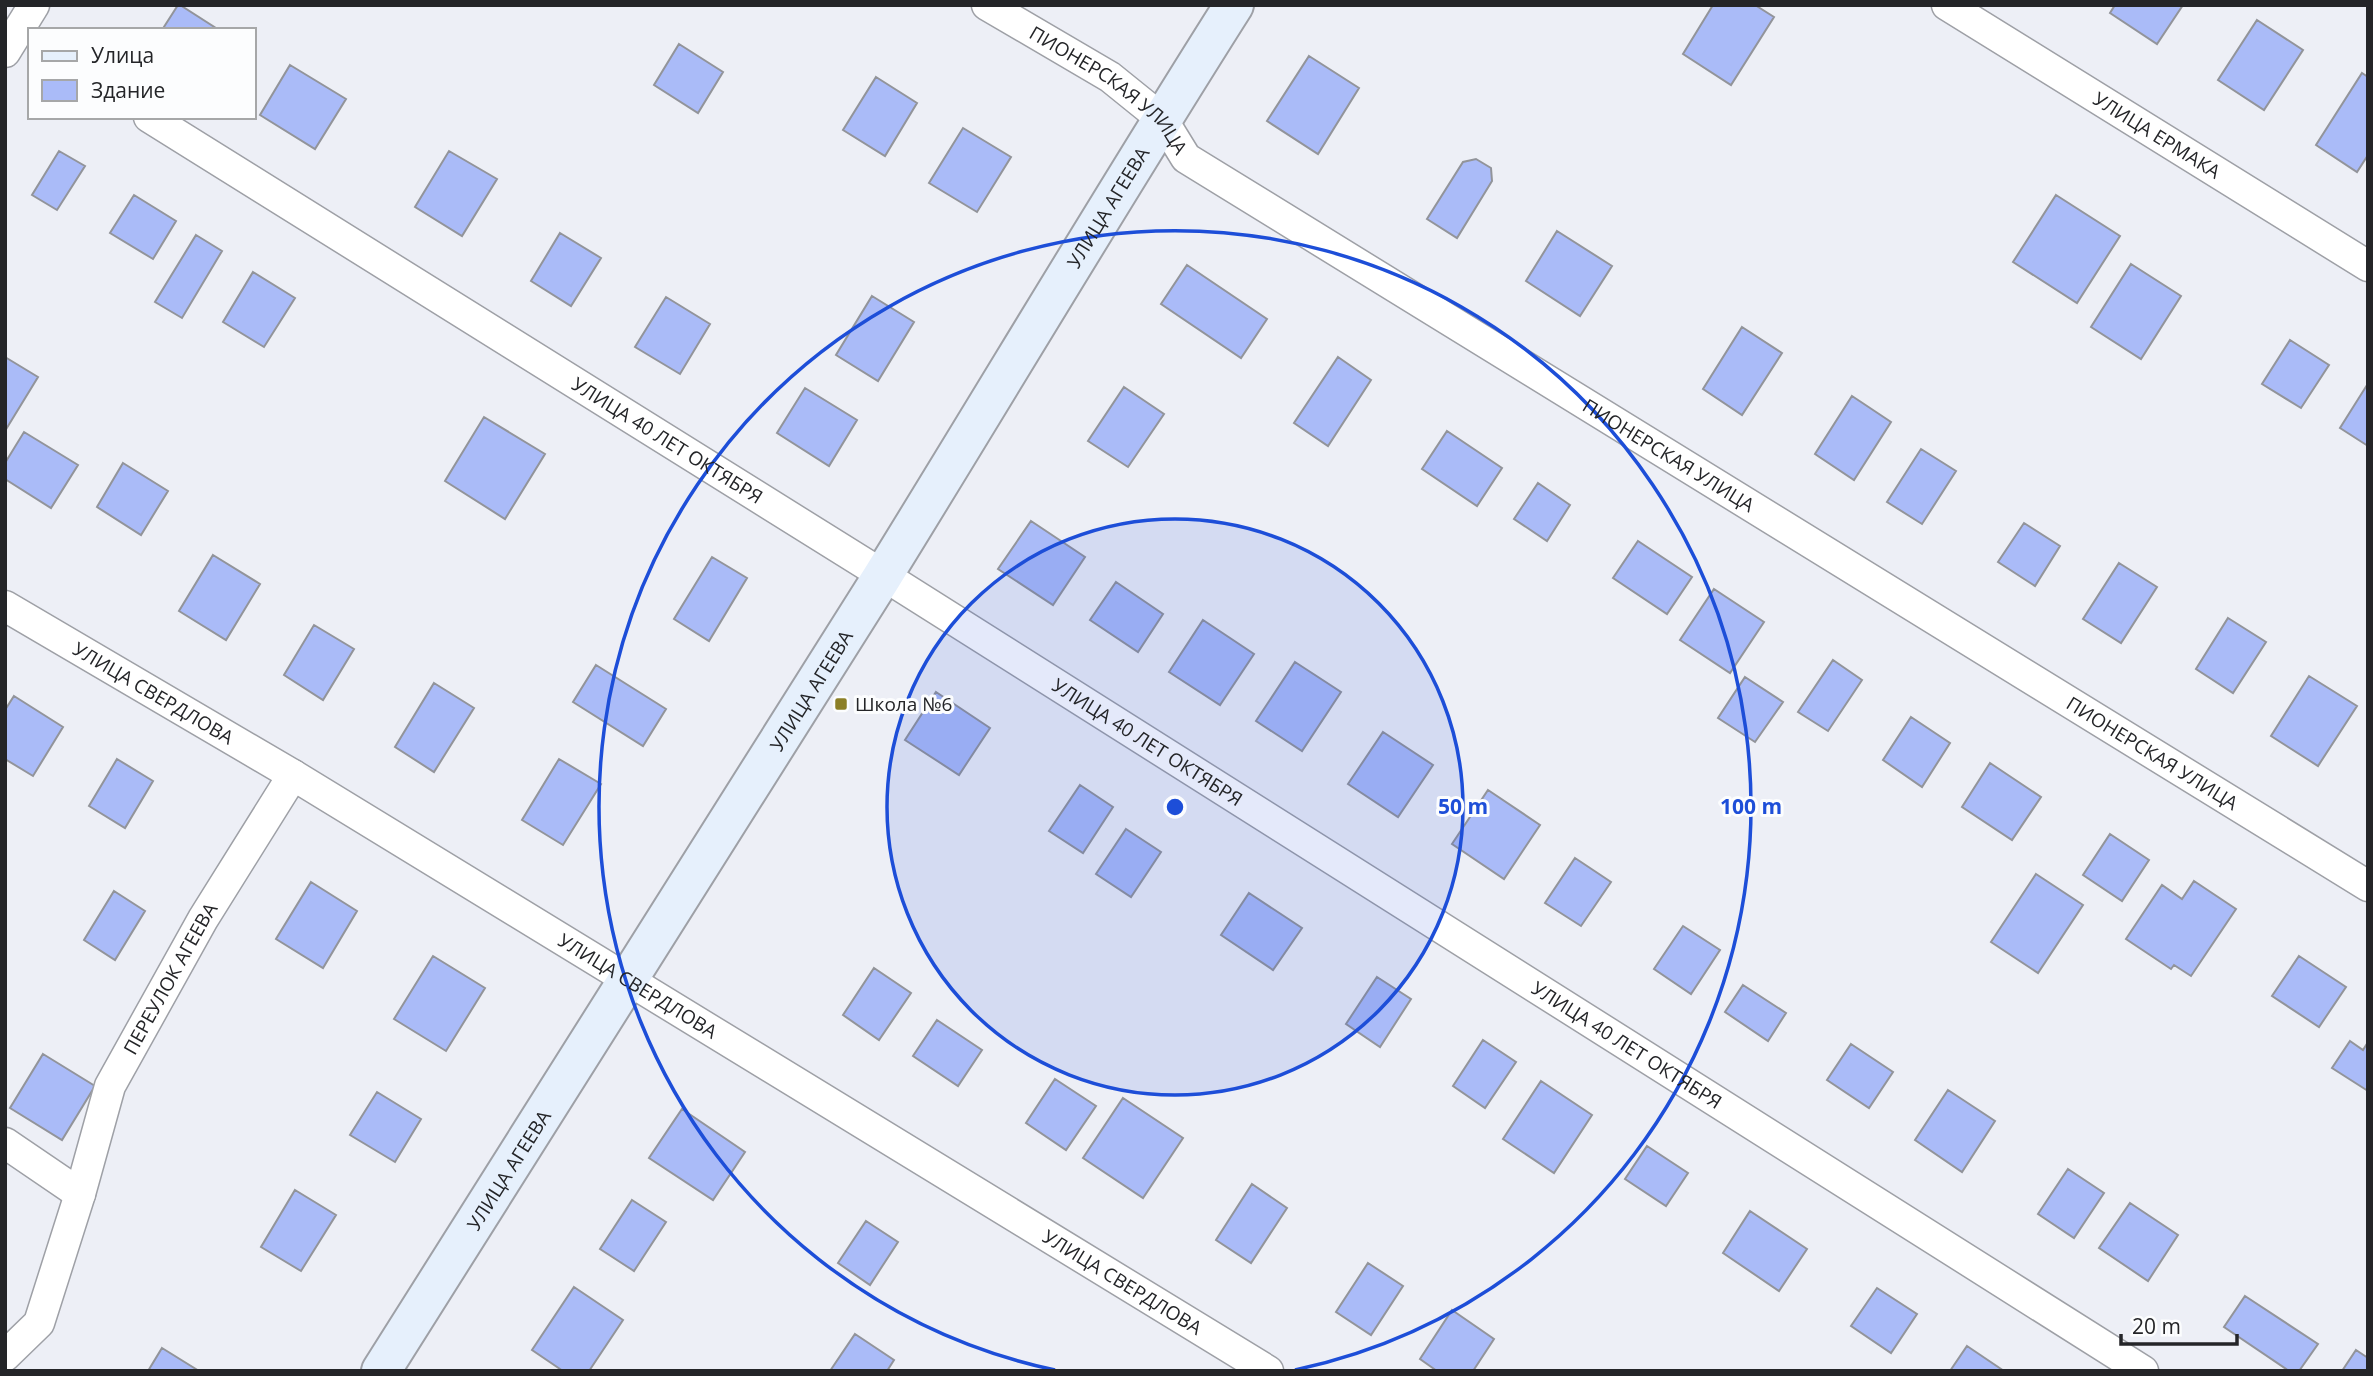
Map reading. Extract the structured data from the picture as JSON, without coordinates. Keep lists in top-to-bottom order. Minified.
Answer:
{"streets":{"street":["ПИОНЕРСКАЯ УЛИЦА","УЛИЦА ЕРМАКА","УЛИЦА АГЕЕВА","УЛИЦА 40 ЛЕТ ОКТЯБРЯ","УЛИЦА СВЕРДЛОВА","ПЕРЕУЛОК АГЕЕВА"]},"crossings":[["ПИОНЕРСКАЯ УЛИЦА","УЛИЦА АГЕЕВА"],["УЛИЦА АГЕЕВА","УЛИЦА 40 ЛЕТ ОКТЯБРЯ"],["УЛИЦА АГЕЕВА","УЛИЦА СВЕРДЛОВА"],["УЛИЦА СВЕРДЛОВА","ПЕРЕУЛОК АГЕЕВА"]],"places":{"transit":["Школа №6"]},"legend":["Улица","Здание"],"scale_bar":"20 m","rings":["50 m","100 m"]}
